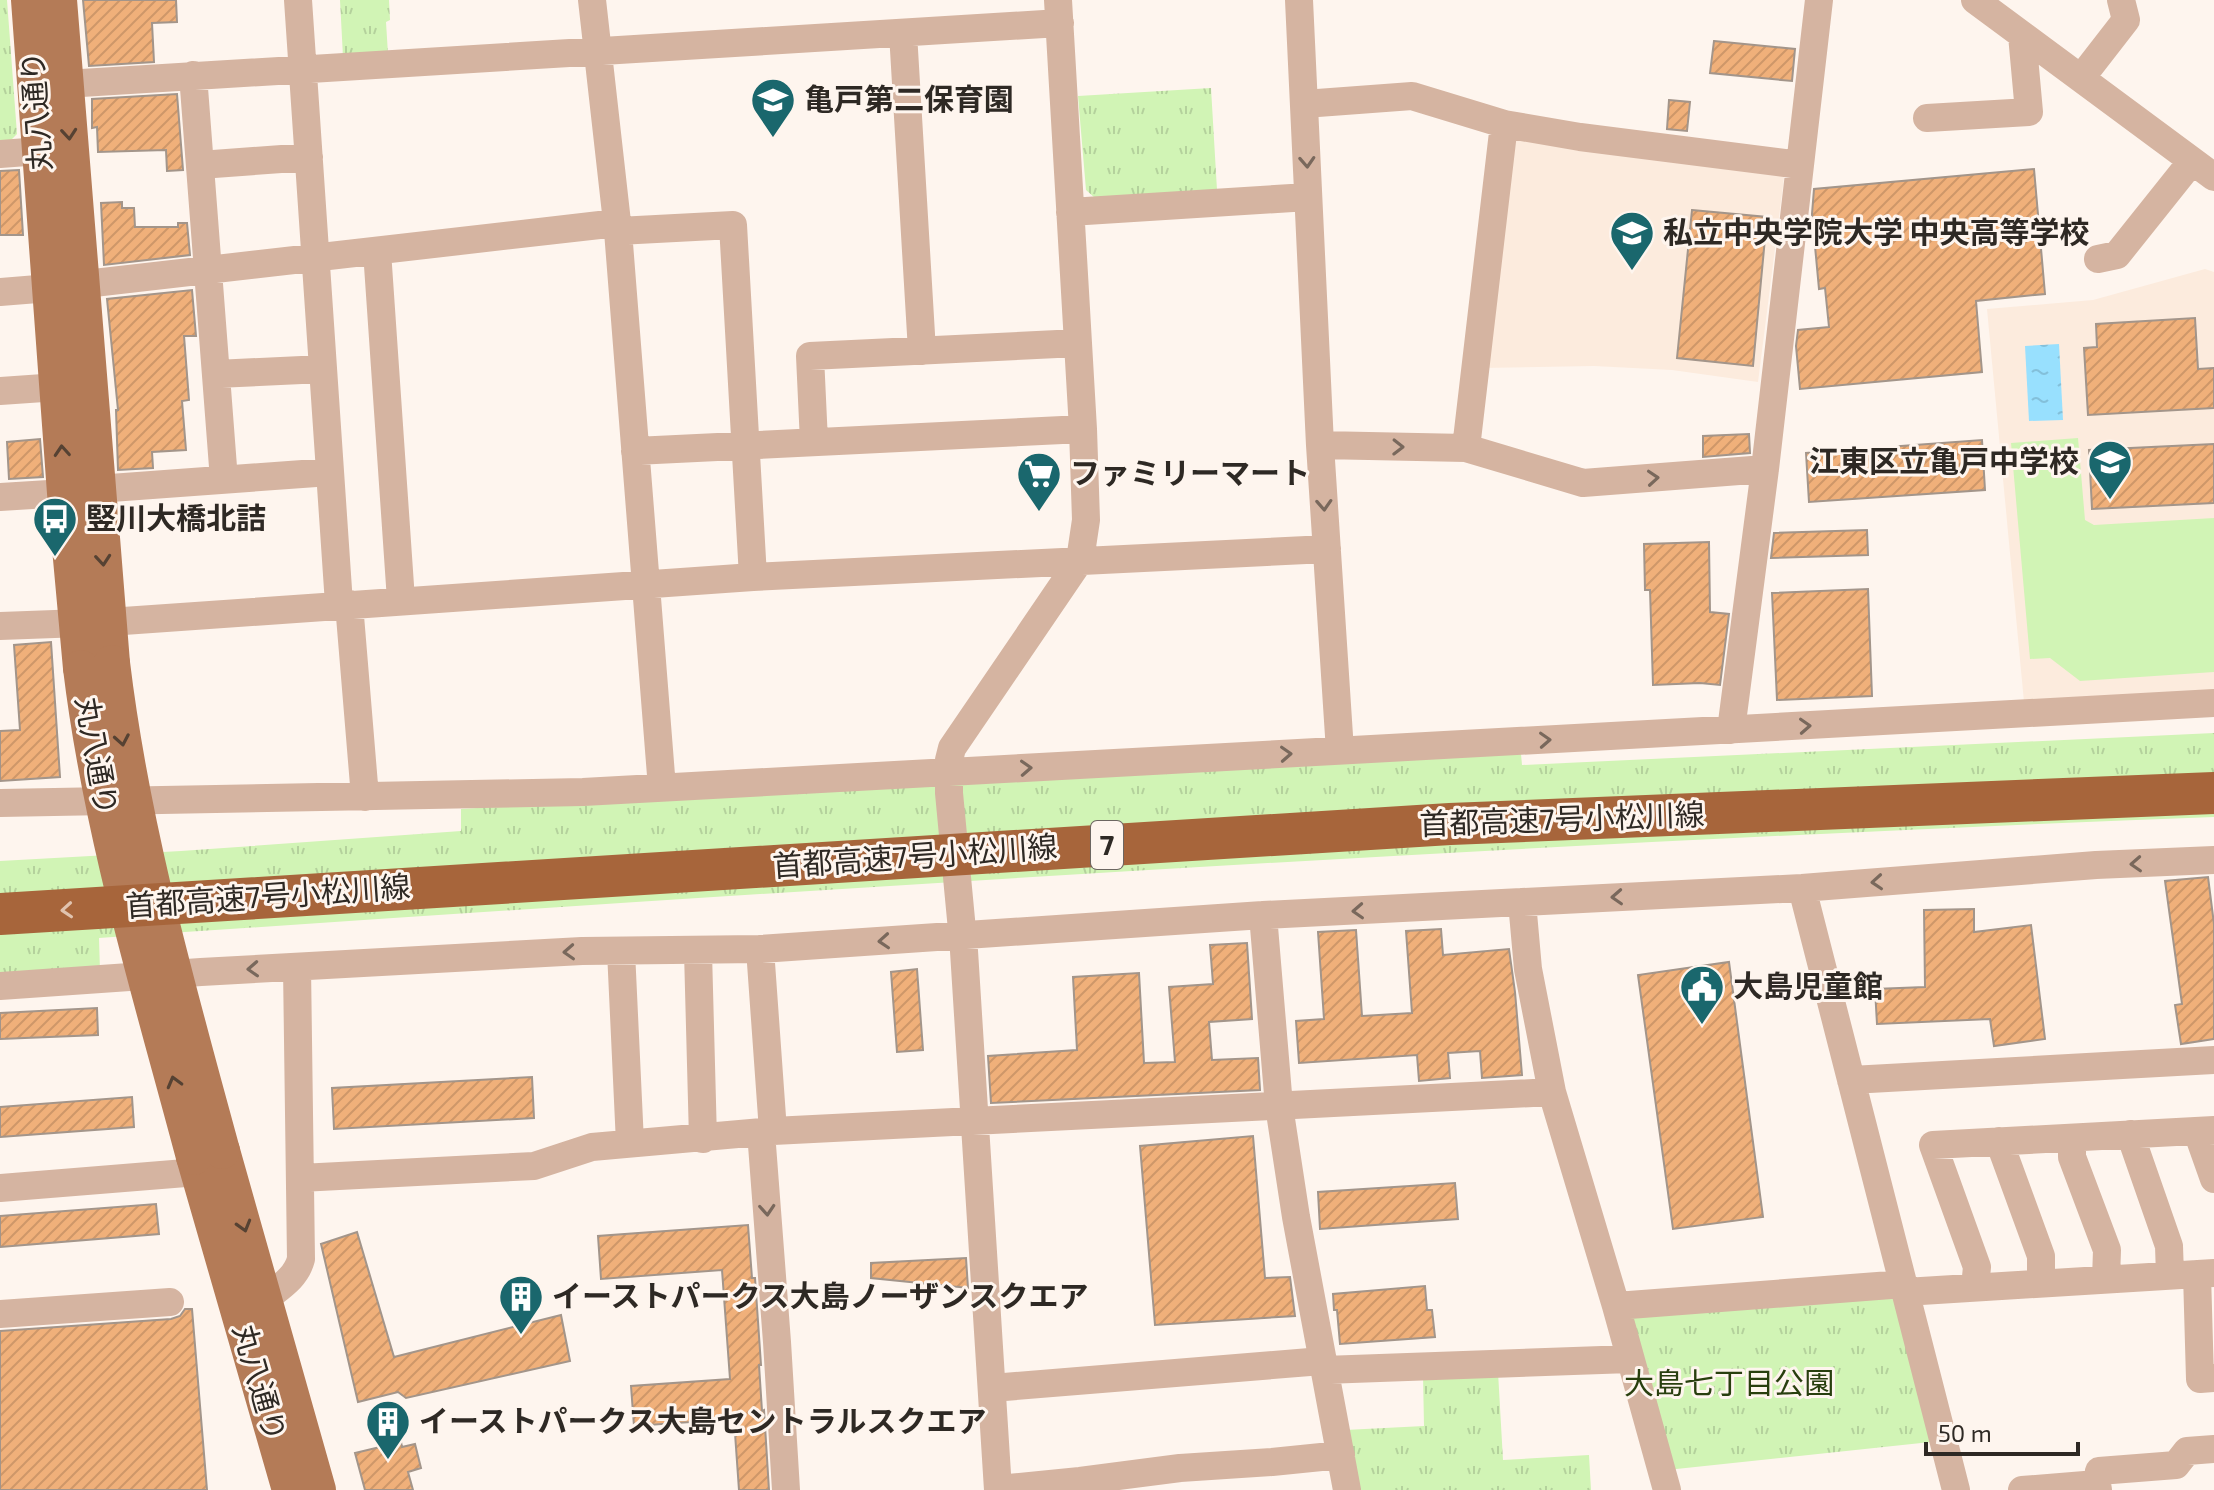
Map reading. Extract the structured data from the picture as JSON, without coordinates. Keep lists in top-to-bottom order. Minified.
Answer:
{"streets":{"highway":["首都高速7号小松川線","7"],"main road":["丸八通り"]},"parks":["大島七丁目公園"],"places":{"school or university":["亀戸第二保育園","私立中央学院大学 中央高等学校","江東区立亀戸中学校"],"supermarket":["ファミリーマート"],"bus stop":["竪川大橋北詰"],"public building":["大島児童館"],"building":["イーストパークス大島ノーザンスクエア","イーストパークス大島セントラルスクエア"]},"scale_bar":"50 m"}
